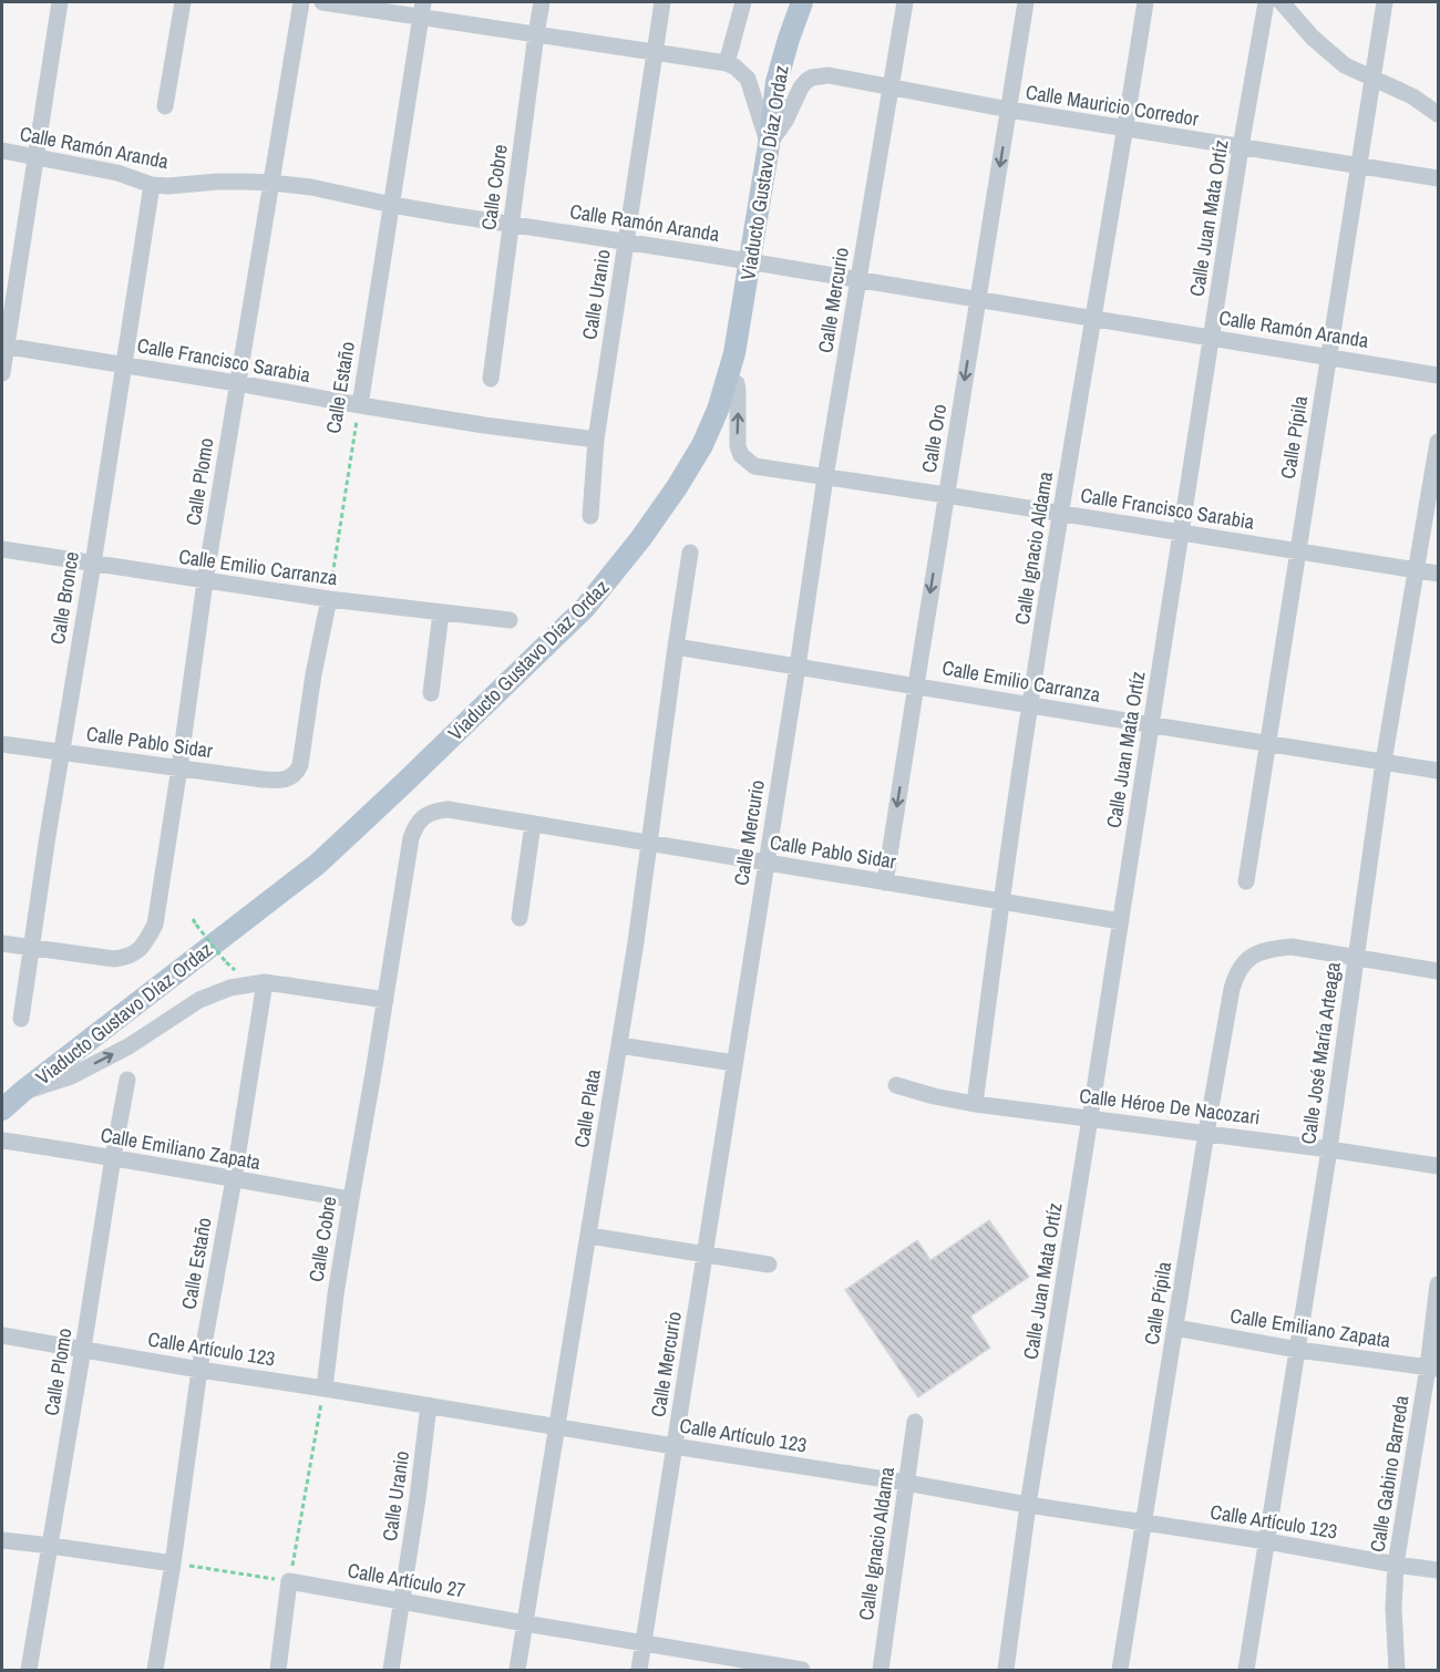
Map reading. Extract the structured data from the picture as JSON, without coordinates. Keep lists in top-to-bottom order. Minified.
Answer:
{"streets":{"main road":["Viaducto Gustavo Díaz Ordaz"],"street":["Calle Mauricio Corredor","Calle Ramón Aranda","Calle Cobre","Calle Juan Mata Ortíz","Calle Uranio","Calle Mercurio","Calle Francisco Sarabia","Calle Estaño","Calle Pípila","Calle Oro","Calle Plomo","Calle Ignacio Aldama","Calle Emilio Carranza","Calle Bronce","Calle Pablo Sidar","Calle José María Arteaga","Calle Héroe De Nacozari","Calle Plata","Calle Emiliano Zapata","Calle Artículo 123","Calle Gabino Barreda","Calle Artículo 27"]},"crossings":[["Calle Mauricio Corredor","Viaducto Gustavo Díaz Ordaz"],["Calle Mauricio Corredor","Calle Juan Mata Ortíz"],["Calle Mauricio Corredor","Calle Mercurio"],["Calle Mauricio Corredor","Calle Pípila"],["Calle Mauricio Corredor","Calle Oro"],["Calle Mauricio Corredor","Calle Ignacio Aldama"],["Calle Ramón Aranda","Calle Cobre"],["Calle Ramón Aranda","Calle Juan Mata Ortíz"],["Calle Ramón Aranda","Calle Uranio"],["Calle Ramón Aranda","Calle Mercurio"],["Calle Ramón Aranda","Calle Estaño"],["Calle Ramón Aranda","Calle Pípila"],["Calle Ramón Aranda","Calle Oro"],["Calle Ramón Aranda","Calle Plomo"],["Calle Ramón Aranda","Calle Ignacio Aldama"],["Calle Ramón Aranda","Calle Bronce"],["Viaducto Gustavo Díaz Ordaz","Calle Francisco Sarabia"],["Calle Cobre","Calle Pablo Sidar"],["Calle Cobre","Calle Emiliano Zapata"],["Calle Cobre","Calle Artículo 123"],["Calle Juan Mata Ortíz","Calle Francisco Sarabia"],["Calle Juan Mata Ortíz","Calle Emilio Carranza"],["Calle Juan Mata Ortíz","Calle Pablo Sidar"],["Calle Juan Mata Ortíz","Calle Héroe De Nacozari"],["Calle Juan Mata Ortíz","Calle Artículo 123"],["Calle Uranio","Calle Francisco Sarabia"],["Calle Uranio","Calle Artículo 123"],["Calle Uranio","Calle Artículo 27"],["Calle Mercurio","Calle Francisco Sarabia"],["Calle Mercurio","Calle Emilio Carranza"],["Calle Mercurio","Calle Pablo Sidar"],["Calle Mercurio","Calle Artículo 123"],["Calle Mercurio","Calle Artículo 27"],["Calle Francisco Sarabia","Calle Estaño"],["Calle Francisco Sarabia","Calle Pípila"],["Calle Francisco Sarabia","Calle Oro"],["Calle Francisco Sarabia","Calle Plomo"],["Calle Francisco Sarabia","Calle Ignacio Aldama"],["Calle Francisco Sarabia","Calle Bronce"],["Calle Francisco Sarabia","Calle José María Arteaga"],["Calle Estaño","Calle Emilio Carranza"],["Calle Estaño","Calle Pablo Sidar"],["Calle Estaño","Calle Emiliano Zapata"],["Calle Estaño","Calle Artículo 123"],["Calle Pípila","Calle Emilio Carranza"],["Calle Pípila","Calle José María Arteaga"],["Calle Pípila","Calle Héroe De Nacozari"],["Calle Pípila","Calle Emiliano Zapata"],["Calle Pípila","Calle Artículo 123"],["Calle Oro","Calle Emilio Carranza"],["Calle Oro","Calle Pablo Sidar"],["Calle Plomo","Calle Emilio Carranza"],["Calle Plomo","Calle Bronce"],["Calle Plomo","Calle Pablo Sidar"],["Calle Plomo","Calle Emiliano Zapata"],["Calle Plomo","Calle Artículo 123"],["Calle Ignacio Aldama","Calle Emilio Carranza"],["Calle Ignacio Aldama","Calle Pablo Sidar"],["Calle Ignacio Aldama","Calle Héroe De Nacozari"],["Calle Ignacio Aldama","Calle Artículo 123"],["Calle Emilio Carranza","Calle Bronce"],["Calle Emilio Carranza","Calle Pablo Sidar"],["Calle Emilio Carranza","Calle José María Arteaga"],["Calle Emilio Carranza","Calle Plata"],["Calle Bronce","Calle Pablo Sidar"],["Calle Pablo Sidar","Calle Plata"],["Calle José María Arteaga","Calle Héroe De Nacozari"],["Calle José María Arteaga","Calle Emiliano Zapata"],["Calle José María Arteaga","Calle Artículo 123"],["Calle Plata","Calle Artículo 123"],["Calle Plata","Calle Artículo 27"],["Calle Emiliano Zapata","Calle Gabino Barreda"],["Calle Artículo 123","Calle Gabino Barreda"]],"one_way":["Calle Oro"]}
